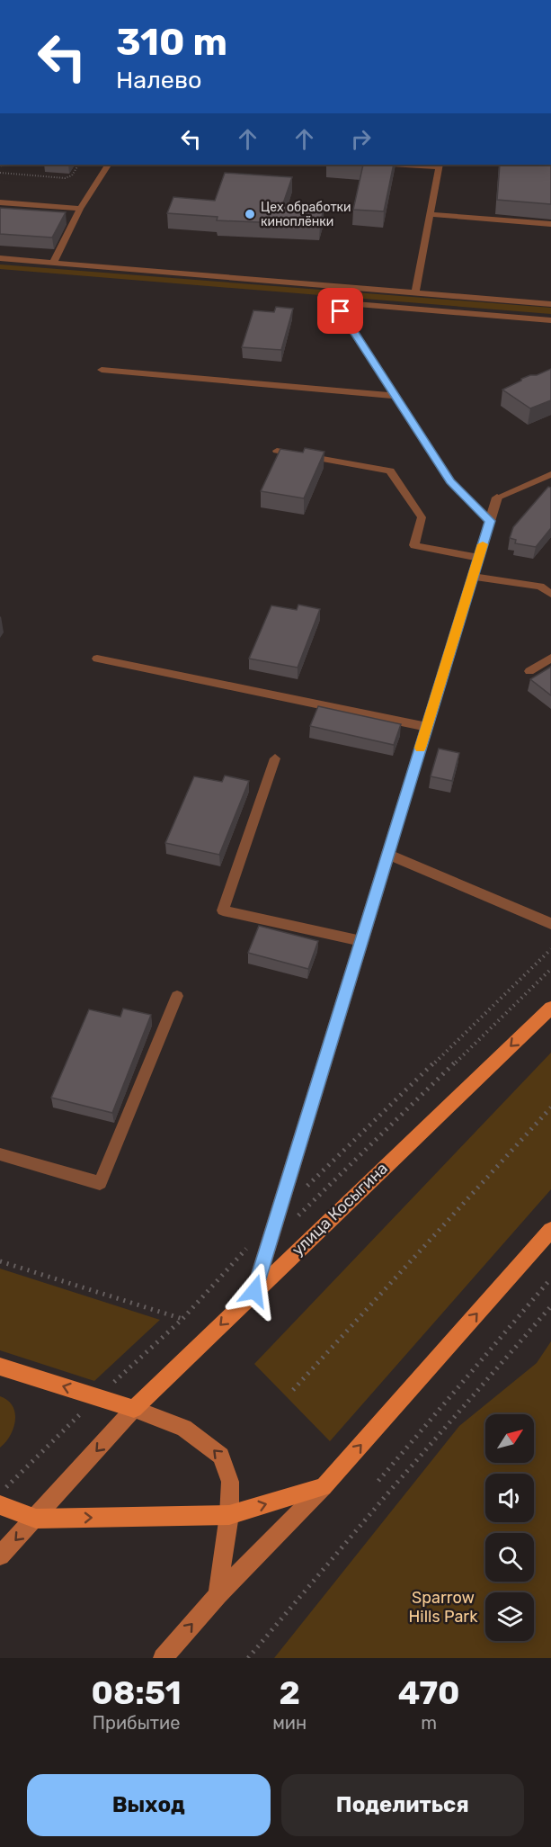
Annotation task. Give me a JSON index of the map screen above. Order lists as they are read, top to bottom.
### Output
{
  "streets": {
    "main road": ["улица Косыгина"]
  },
  "one_way": ["улица Косыгина"],
  "parks": ["Sparrow Hills Park"],
  "places": ["Цех обработки киноплёнки"],
  "north": "top right",
  "page": {
    "turn": ["310 m", "Налево"],
    "eta": [
      "08:51",
      "Прибытие",
      "2",
      "мин",
      "470",
      "m"
    ],
    "buttons": ["Выход", "Поделиться"]
  }
}
